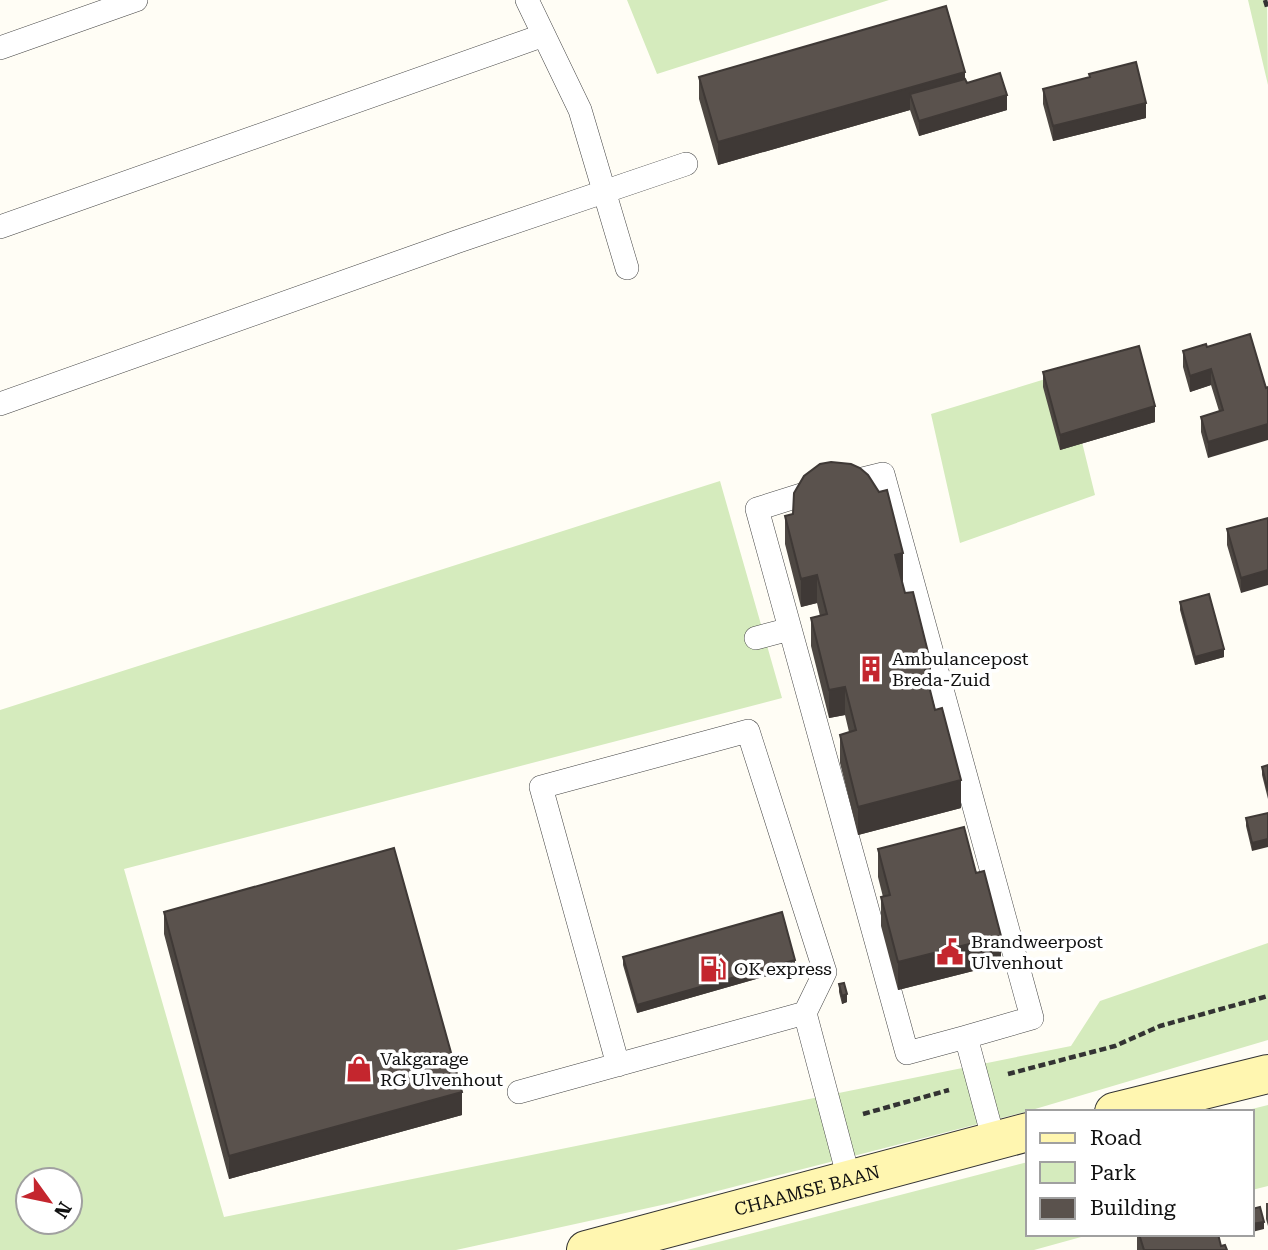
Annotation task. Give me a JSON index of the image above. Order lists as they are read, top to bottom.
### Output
{
  "streets": {
    "main road": ["CHAAMSE BAAN"]
  },
  "places": {
    "building": ["Ambulancepost Breda-Zuid"],
    "public building": ["Brandweerpost Ulvenhout"],
    "fuel station": ["OK express"],
    "shop": ["Vakgarage RG Ulvenhout"]
  },
  "legend": ["Road", "Park", "Building"],
  "north": "bottom right"
}
